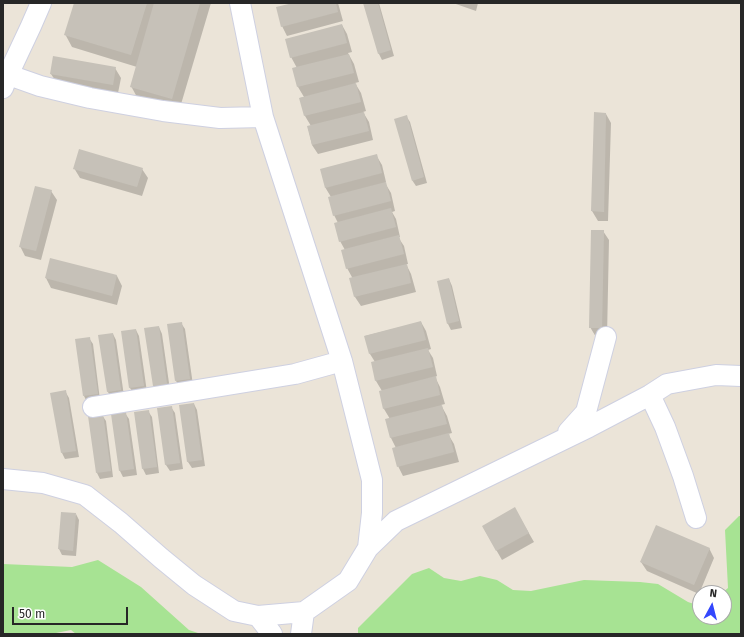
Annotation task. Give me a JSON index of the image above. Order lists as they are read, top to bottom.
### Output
{
  "scale_bar": "50 m",
  "north": "top"
}
